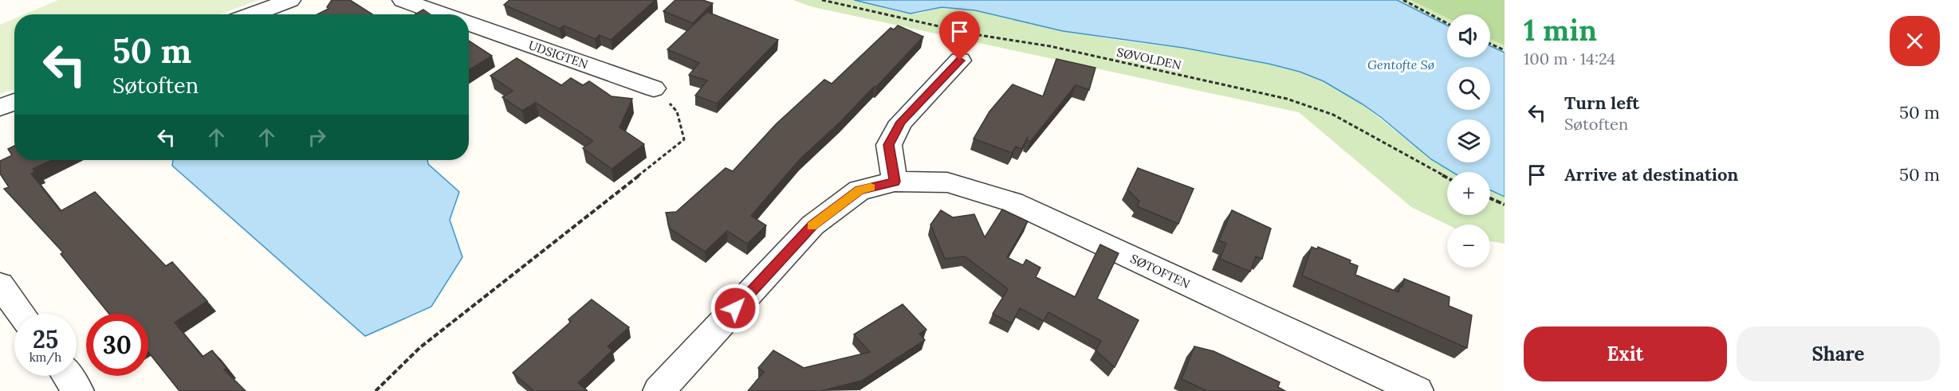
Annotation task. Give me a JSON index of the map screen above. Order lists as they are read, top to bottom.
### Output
{
  "streets": {
    "street": ["UDSIGTEN", "SØTOFTEN"],
    "path": ["SØVOLDEN"]
  },
  "water": ["Gentofte Sø"],
  "page": {
    "heading": ["1 min", "100 m · 14:24"],
    "map_buttons": ["+", "−"],
    "turn": ["50 m", "Søtoften"],
    "list": [
      {
        "name": "Turn left",
        "note": "Søtoften",
        "value": "50 m"
      },
      {
        "name": "Arrive at destination",
        "value": "50 m"
      }
    ],
    "speed": "25 km/h",
    "limit": "30",
    "buttons": ["Exit", "Share"]
  }
}
